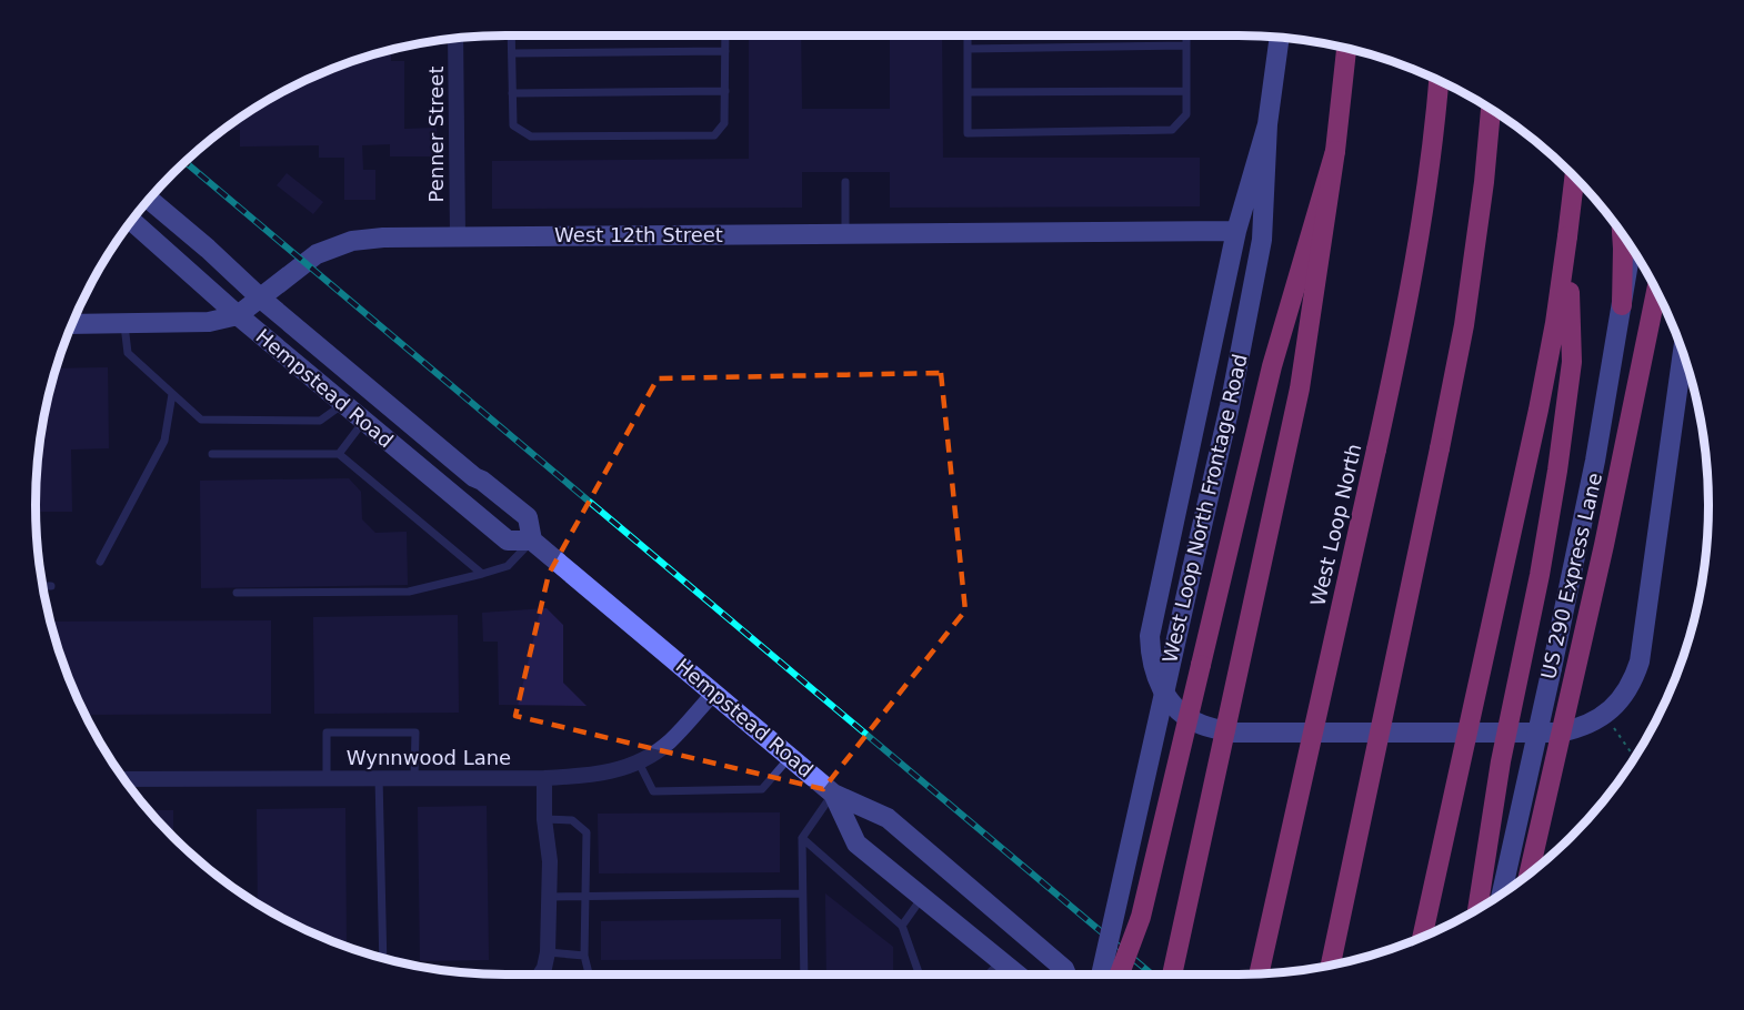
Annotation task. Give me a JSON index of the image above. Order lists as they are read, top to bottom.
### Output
{
  "streets": {
    "highway": ["West Loop North", "US 290 Express Lane"],
    "main road": ["West 12th Street", "Hempstead Road", "West Loop North Frontage Road"],
    "street": ["Penner Street", "Wynnwood Lane"]
  },
  "crossings": [
    ["Penner Street", "West 12th Street"],
    ["West 12th Street", "Hempstead Road"],
    ["Hempstead Road", "Wynnwood Lane"]
  ]
}
